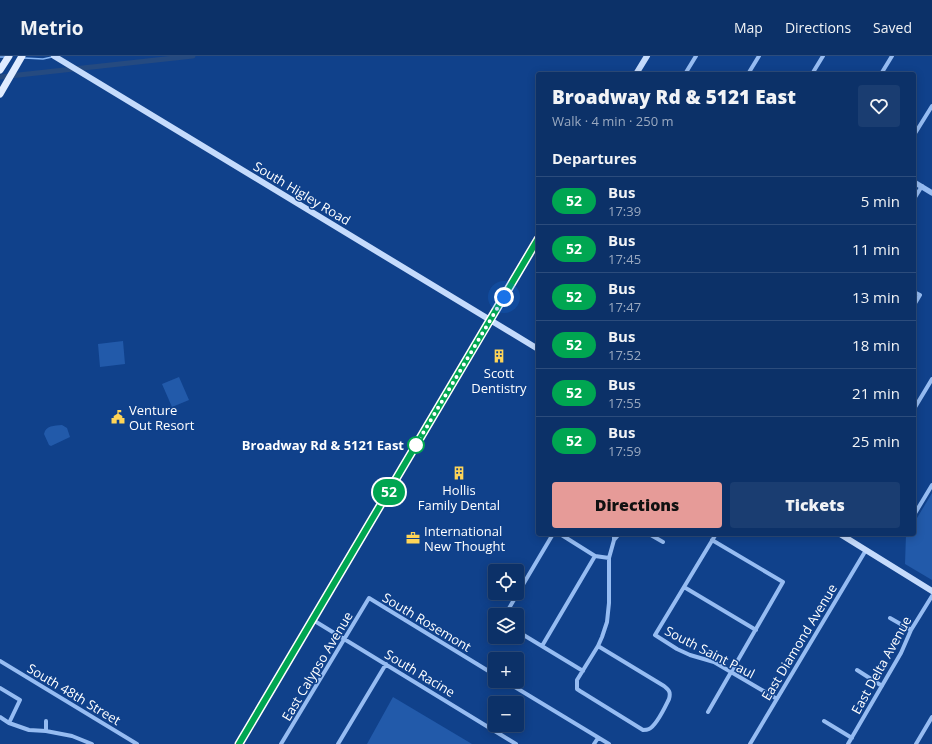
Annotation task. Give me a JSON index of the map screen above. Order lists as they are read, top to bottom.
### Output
{
  "streets": {
    "main road": ["South Higley Road"],
    "street": [
      "South Rosemont",
      "East Diamond Avenue",
      "South Saint Paul",
      "East Delta Avenue",
      "East Calypso Avenue",
      "South Racine",
      "South 48th Street"
    ]
  },
  "crossings": [
    ["South Rosemont", "East Calypso Avenue"],
    ["East Diamond Avenue", "South Saint Paul"],
    ["East Calypso Avenue", "South Racine"]
  ],
  "places": {
    "building": ["Scott Dentistry", "Hollis Family Dental"],
    "public building": ["Venture Out Resort"],
    "other": ["Broadway Rd & 5121 East"],
    "office": ["International New Thought"]
  },
  "lines": ["bus line 52"],
  "page": {
    "header": "Metrio",
    "nav": ["Map", "Directions", "Saved"],
    "on_map": "52",
    "heading": [
      ["Broadway Rd & 5121 East", "Walk · 4 min · 250 m"],
      "Departures"
    ],
    "list": [
      {
        "mark": "52",
        "name": "Bus",
        "note": "17:39",
        "value": "5 min"
      },
      {
        "mark": "52",
        "name": "Bus",
        "note": "17:45",
        "value": "11 min"
      },
      {
        "mark": "52",
        "name": "Bus",
        "note": "17:47",
        "value": "13 min"
      },
      {
        "mark": "52",
        "name": "Bus",
        "note": "17:52",
        "value": "18 min"
      },
      {
        "mark": "52",
        "name": "Bus",
        "note": "17:55",
        "value": "21 min"
      },
      {
        "mark": "52",
        "name": "Bus",
        "note": "17:59",
        "value": "25 min"
      }
    ],
    "buttons": ["Directions", "Tickets"],
    "map_buttons": ["+", "−"]
  }
}
